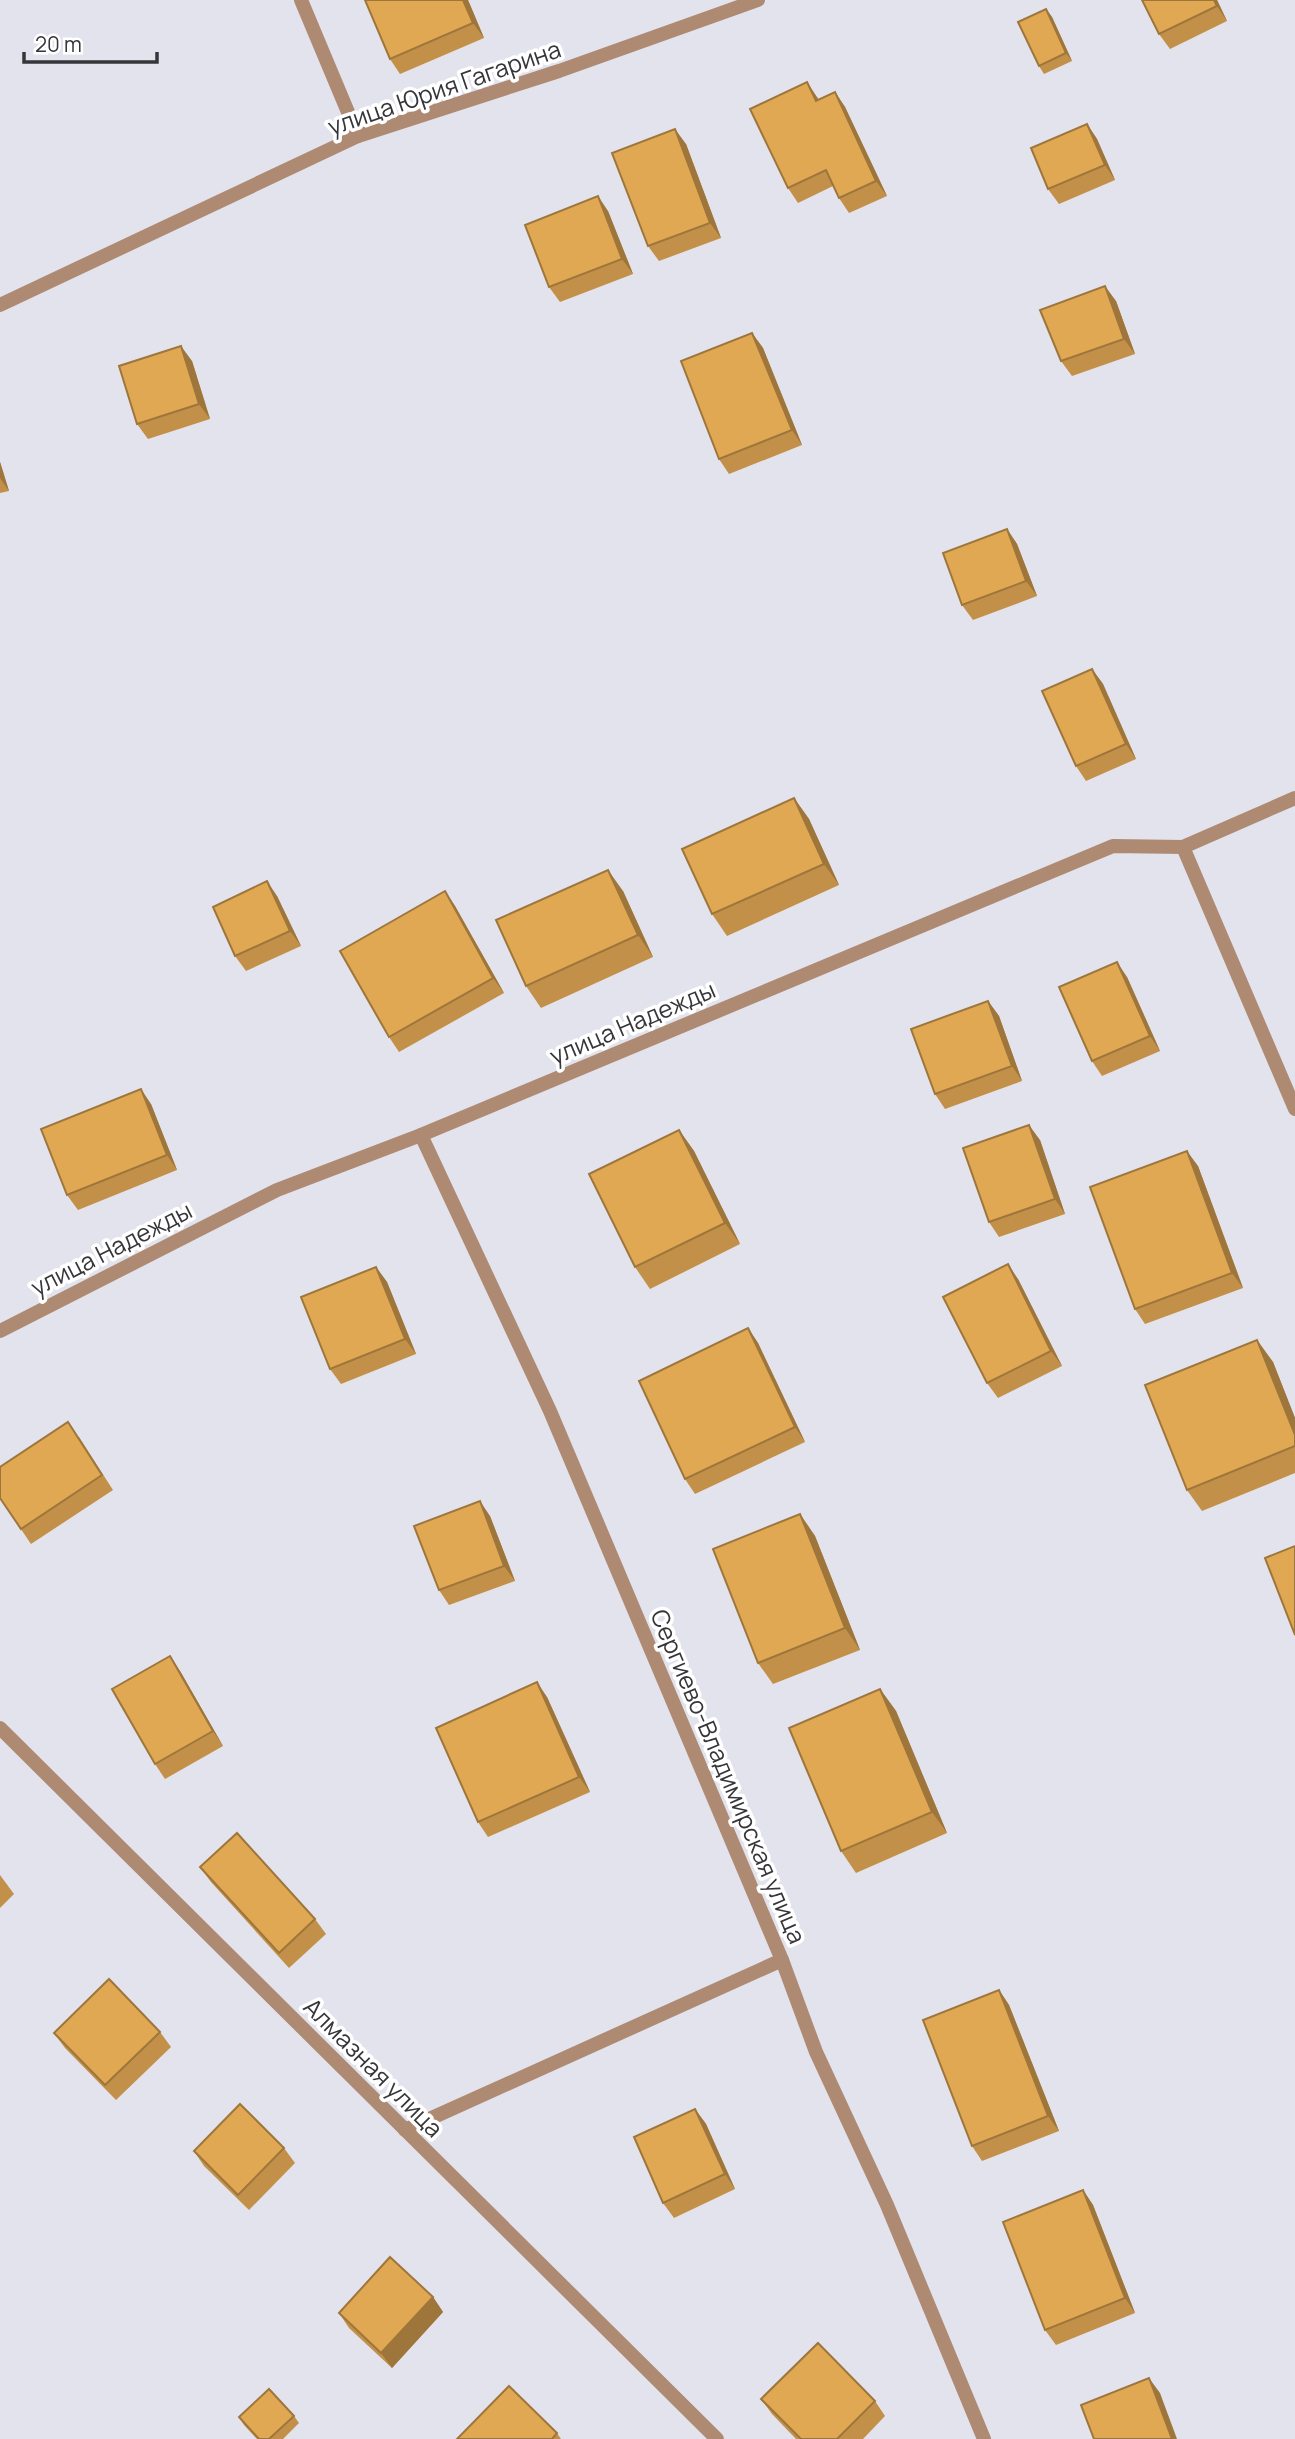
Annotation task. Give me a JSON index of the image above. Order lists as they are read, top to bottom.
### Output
{
  "streets": {
    "street": [
      "улица Юрия Гагарина",
      "улица Надежды",
      "Сергиево-Владимирская улица",
      "Алмазная улица"
    ]
  },
  "crossings": [
    ["улица Надежды", "Сергиево-Владимирская улица"]
  ],
  "scale_bar": "20 m"
}
